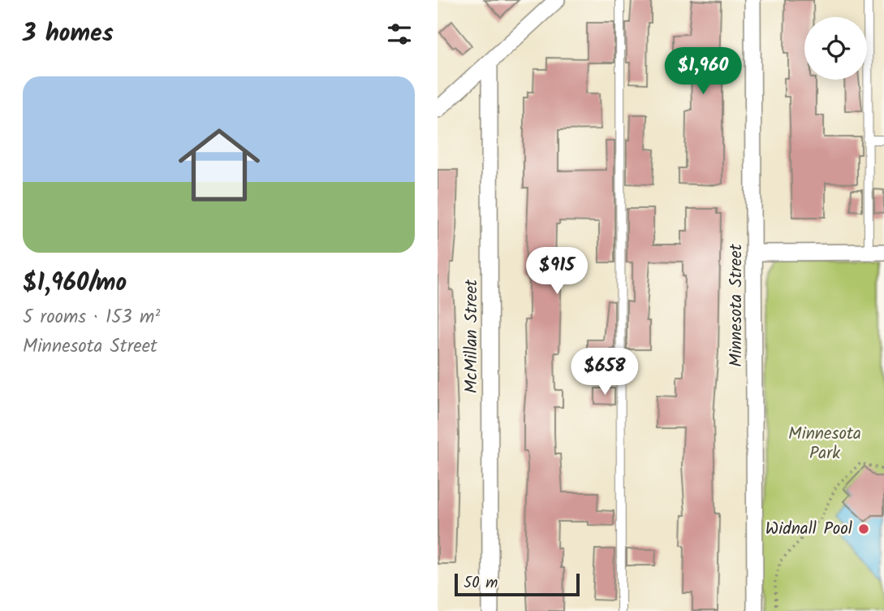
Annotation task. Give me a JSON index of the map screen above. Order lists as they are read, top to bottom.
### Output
{
  "streets": {
    "street": ["Minnesota Street", "McMillan Street"]
  },
  "parks": ["Minnesota Park"],
  "places": ["Widnall Pool"],
  "scale_bar": "50 m",
  "page": {
    "heading": "3 homes",
    "price": ["$1,960", "$915", "$658"],
    "list": [
      {
        "name": "$1,960/mo",
        "note": "5 rooms · 153 m² · Minnesota Street"
      }
    ],
    "scale": "50 m"
  }
}
